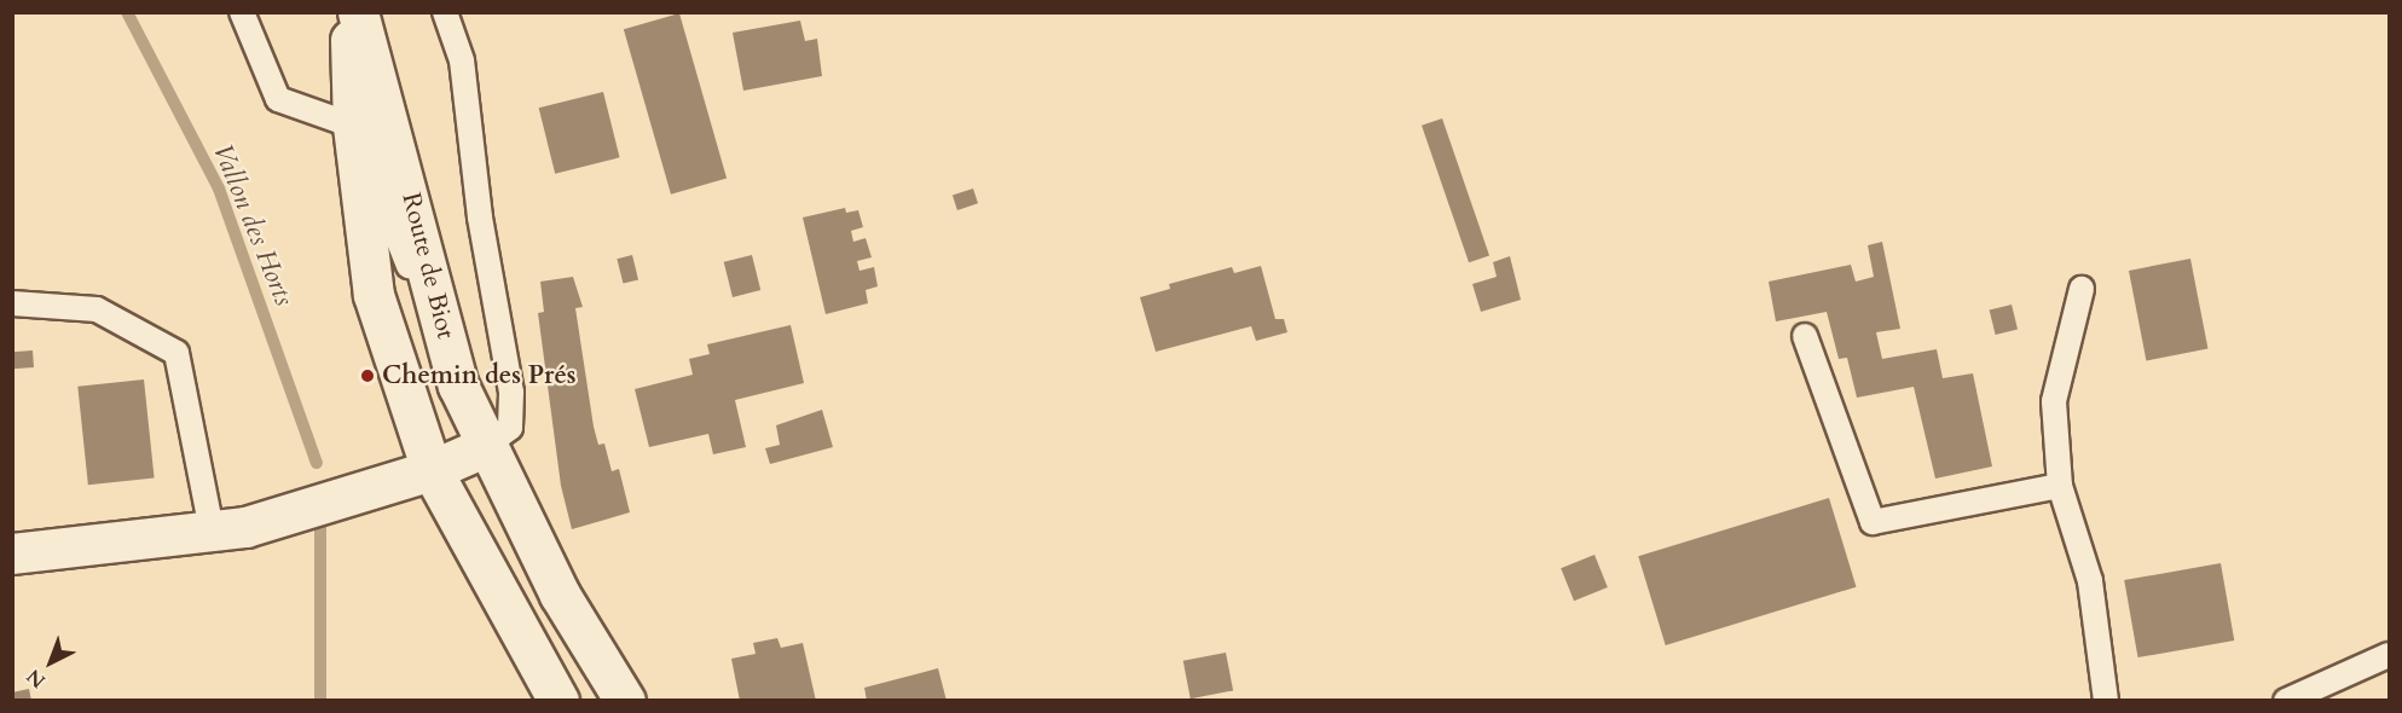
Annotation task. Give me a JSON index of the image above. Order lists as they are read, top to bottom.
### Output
{
  "streets": {
    "main road": ["Route de Biot"]
  },
  "water": ["Vallon des Horts"],
  "places": ["Chemin des Prés"],
  "north": "bottom left"
}
